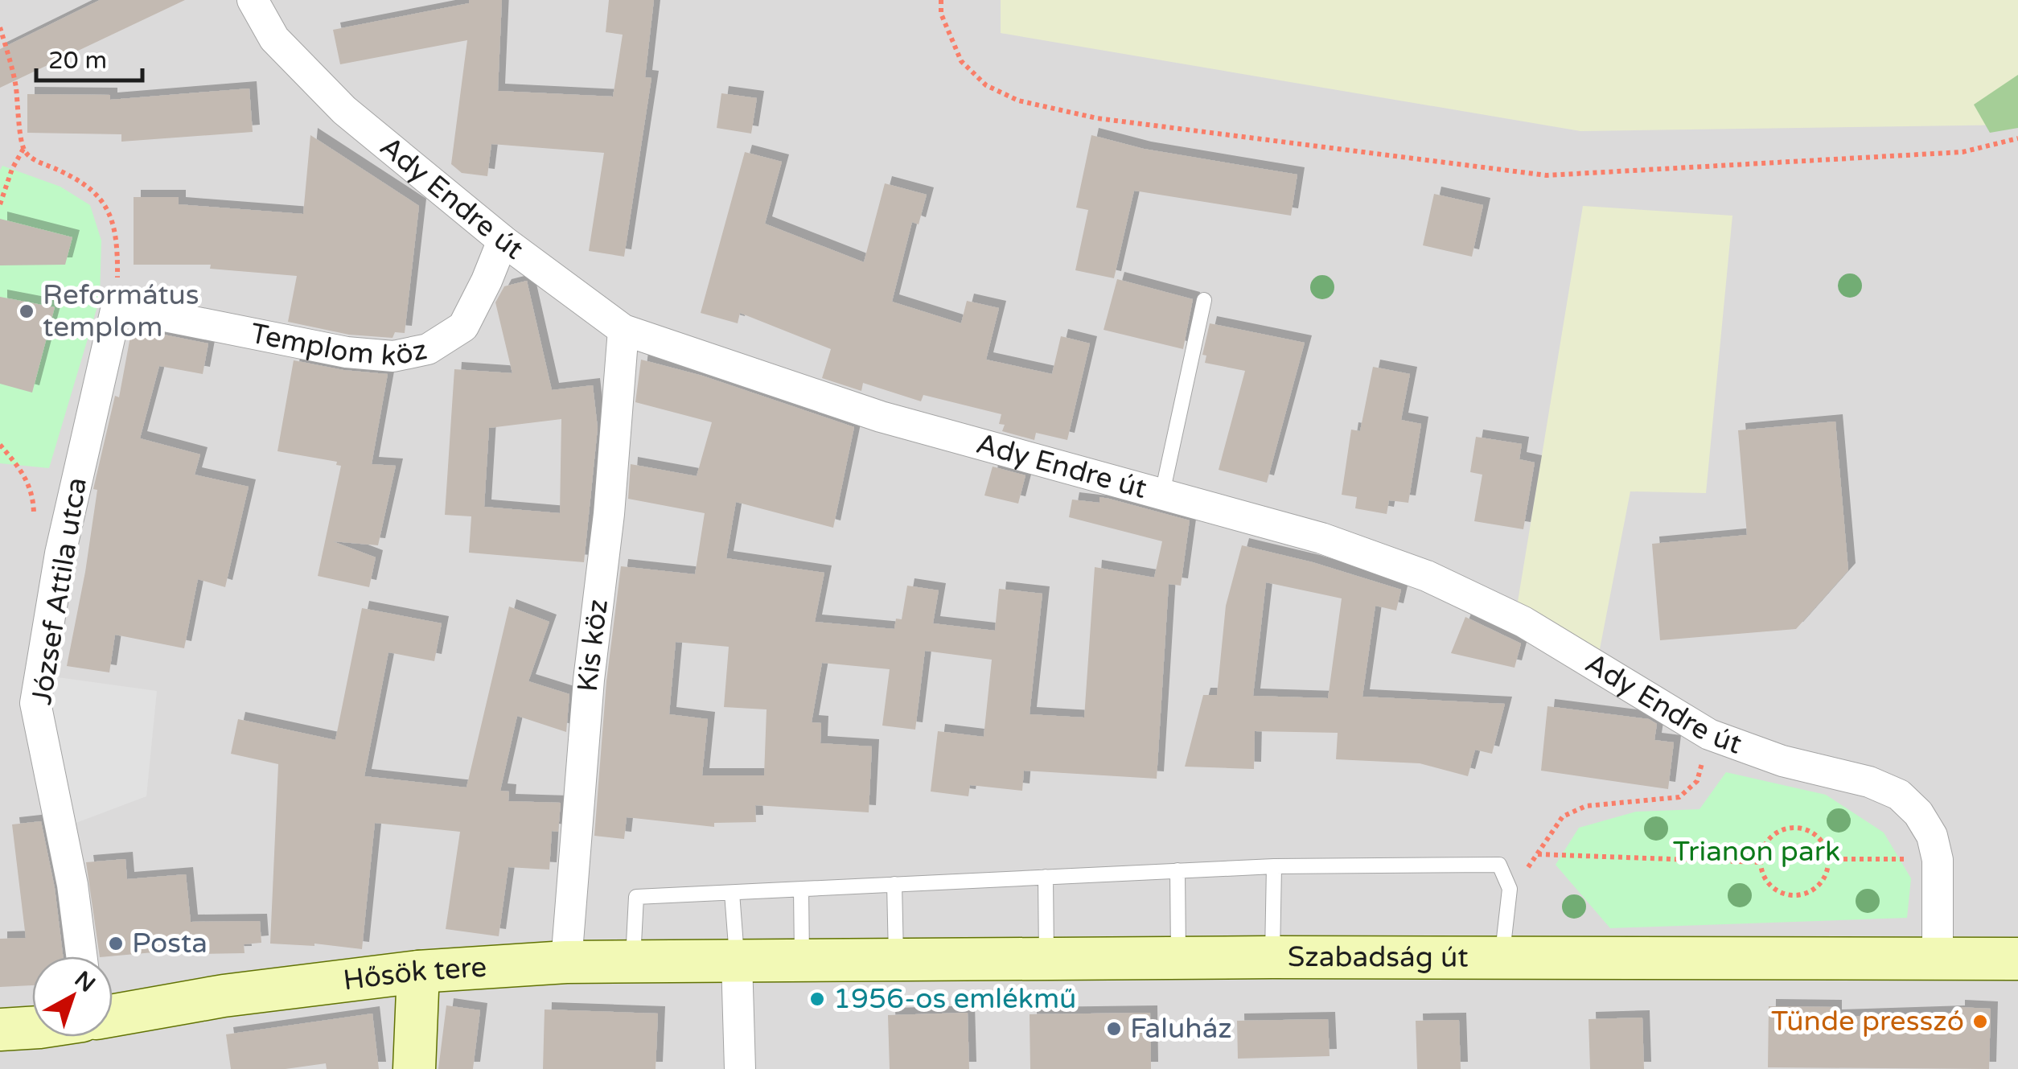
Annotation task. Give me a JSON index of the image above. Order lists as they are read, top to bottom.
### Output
{
  "streets": {
    "main road": ["Szabadság út", "Hősök tere"],
    "street": [
      "Ady Endre út",
      "Templom köz",
      "József Attila utca",
      "Kis köz"
    ]
  },
  "crossings": [
    ["Ady Endre út", "Templom köz"],
    ["Ady Endre út", "Kis köz"],
    ["Ady Endre út", "Szabadság út"],
    ["Templom köz", "József Attila utca"],
    ["Kis köz", "Hősök tere"],
    ["Szabadság út", "Hősök tere"]
  ],
  "parks": ["Trianon park"],
  "places": [
    "Református templom",
    "Posta",
    "1956-os emlékmű",
    "Tünde presszó",
    "Faluház"
  ],
  "scale_bar": "20 m",
  "north": "top right"
}
